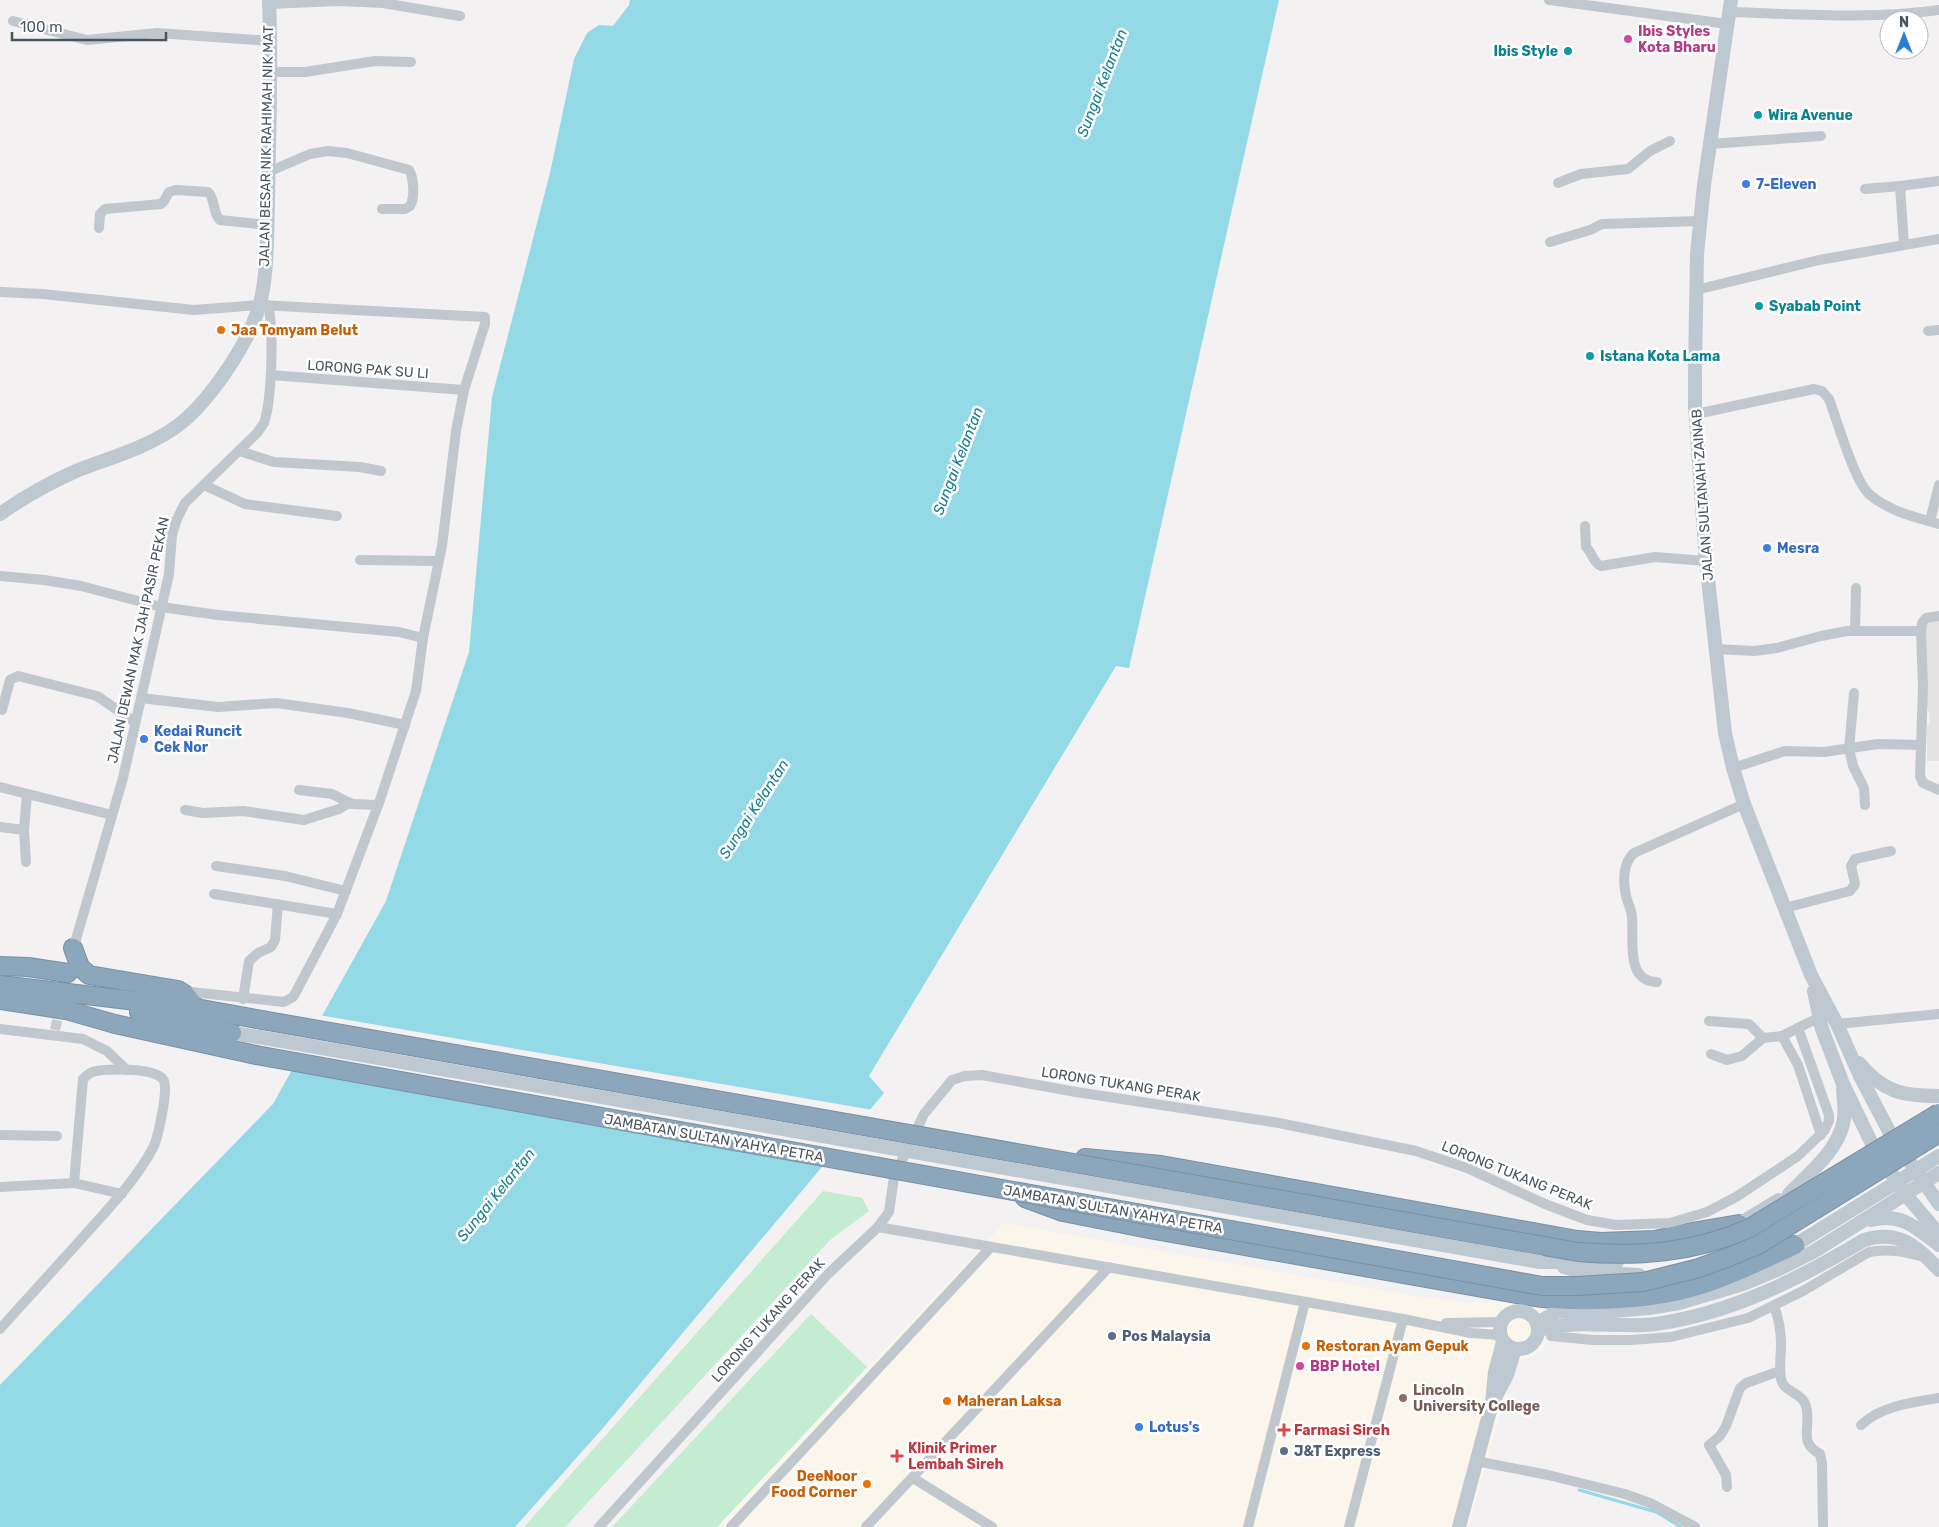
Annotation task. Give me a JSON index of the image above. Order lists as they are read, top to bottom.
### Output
{
  "streets": {
    "highway": ["JAMBATAN SULTAN YAHYA PETRA"],
    "main road": ["JALAN BESAR NIK RAHIMAH NIK MAT", "JALAN SULTANAH ZAINAB"],
    "street": ["LORONG PAK SU LI", "JALAN DEWAN MAK JAH PASIR PEKAN", "LORONG TUKANG PERAK"]
  },
  "crossings": [
    ["JALAN BESAR NIK RAHIMAH NIK MAT", "JALAN DEWAN MAK JAH PASIR PEKAN"],
    ["LORONG PAK SU LI", "JALAN DEWAN MAK JAH PASIR PEKAN"],
    ["JALAN DEWAN MAK JAH PASIR PEKAN", "JAMBATAN SULTAN YAHYA PETRA"]
  ],
  "water": ["Sungai Kelantan"],
  "places": {
    "other": [
      "Ibis Styles Kota Bharu",
      "Ibis Style",
      "Wira Avenue",
      "7-Eleven",
      "Syabab Point",
      "Jaa Tomyam Belut",
      "Istana Kota Lama",
      "Mesra",
      "Kedai Runcit Cek Nor",
      "Pos Malaysia",
      "Restoran Ayam Gepuk",
      "BBP Hotel",
      "Lincoln University College",
      "Maheran Laksa",
      "Lotus's",
      "J&T Express",
      "DeeNoor Food Corner"
    ],
    "health": ["Farmasi Sireh", "Klinik Primer Lembah Sireh"]
  },
  "scale_bar": "100 m",
  "north": "top"
}
